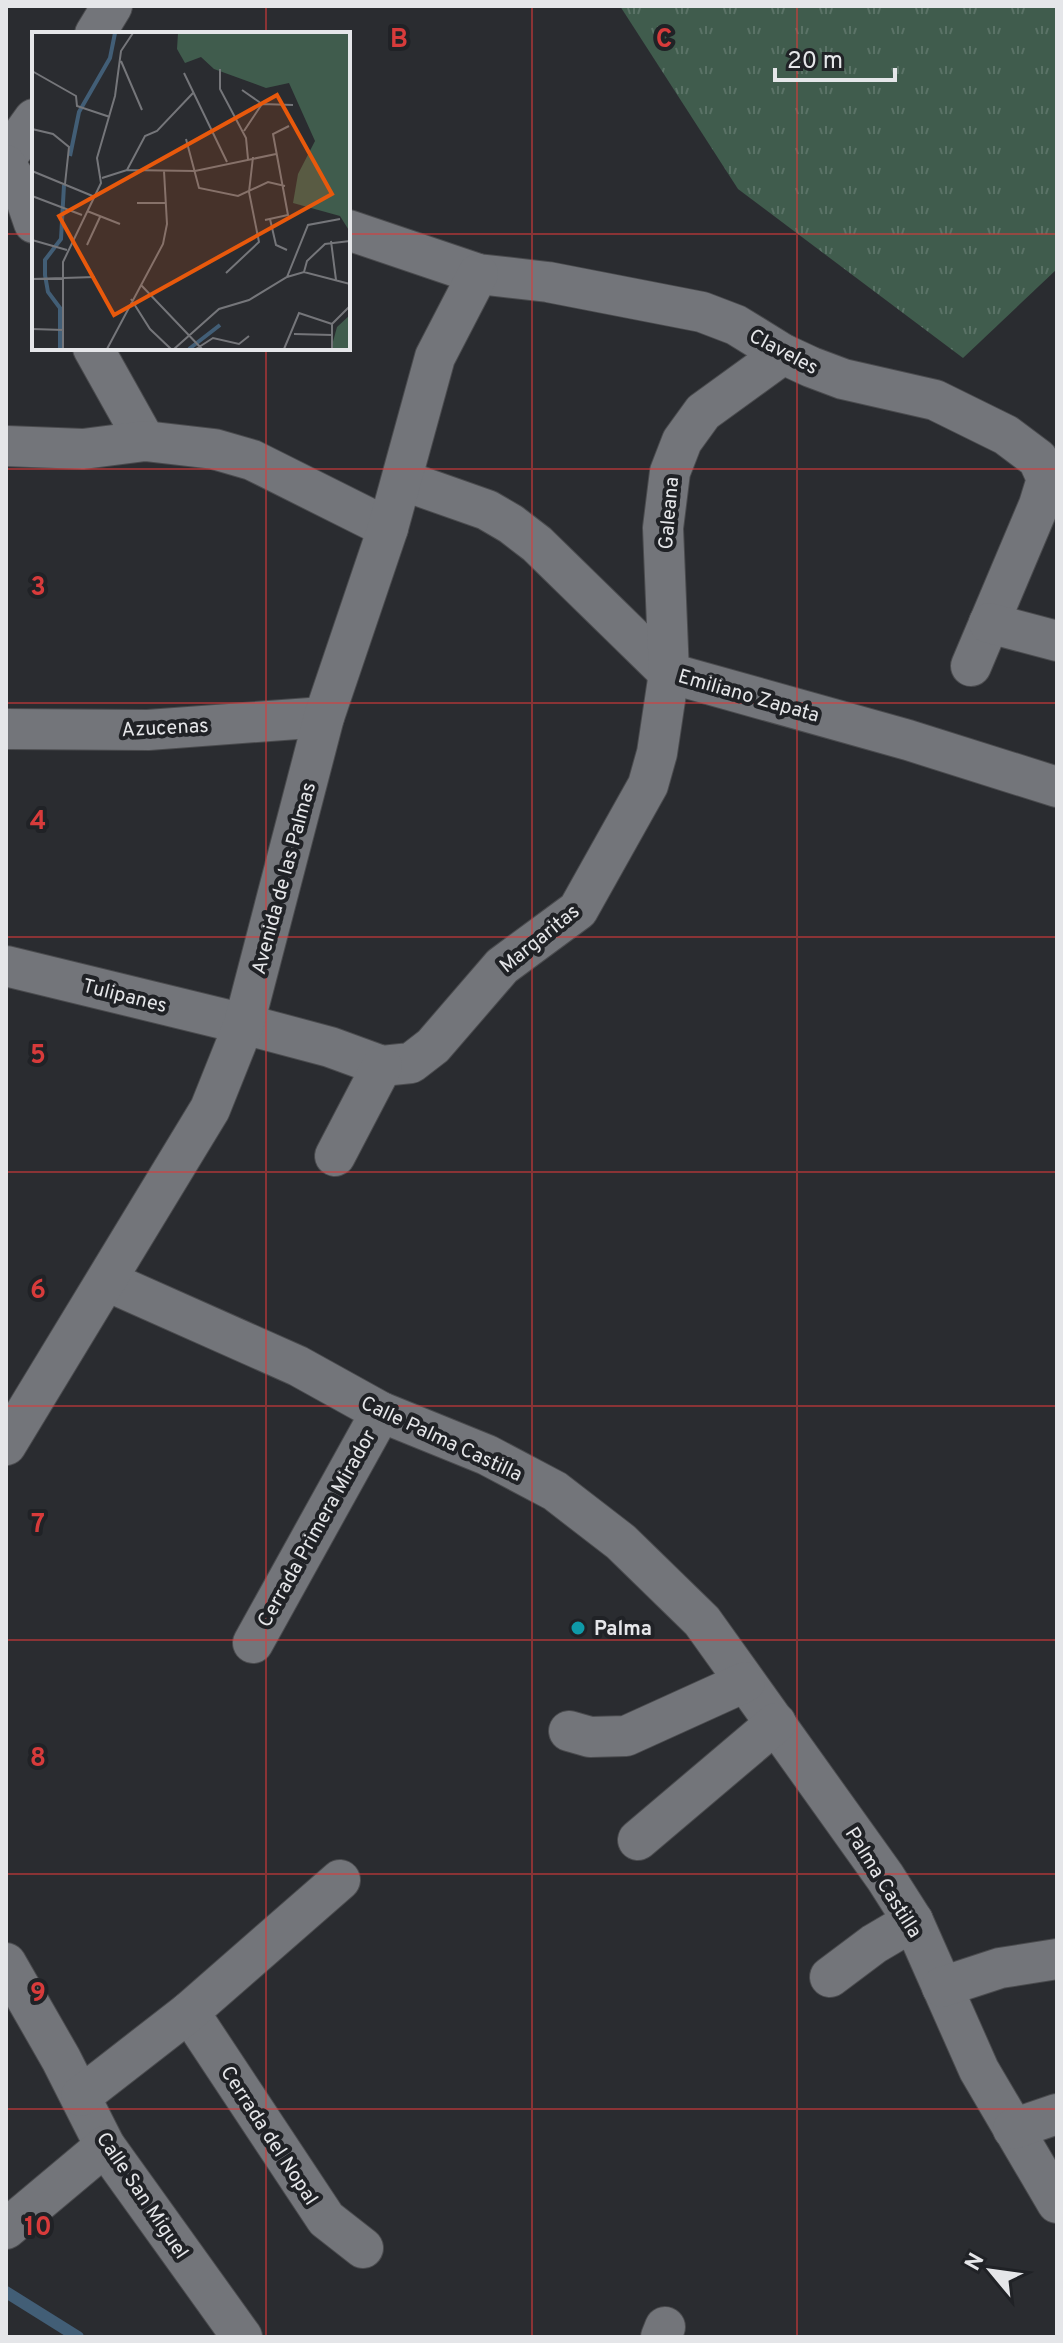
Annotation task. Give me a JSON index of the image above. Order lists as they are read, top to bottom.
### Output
{
  "streets": {
    "street": [
      "Claveles",
      "Galeana",
      "Emiliano Zapata",
      "Azucenas",
      "Avenida de las Palmas",
      "Margaritas",
      "Tulipanes",
      "Calle Palma Castilla",
      "Cerrada Primera Mirador",
      "Palma Castilla",
      "Cerrada del Nopal",
      "Calle San Miguel"
    ]
  },
  "crossings": [
    ["Claveles", "Galeana"],
    ["Claveles", "Avenida de las Palmas"],
    ["Galeana", "Emiliano Zapata"],
    ["Galeana", "Margaritas"],
    ["Emiliano Zapata", "Avenida de las Palmas"],
    ["Emiliano Zapata", "Margaritas"],
    ["Azucenas", "Avenida de las Palmas"],
    ["Avenida de las Palmas", "Tulipanes"],
    ["Avenida de las Palmas", "Calle Palma Castilla"],
    ["Calle Palma Castilla", "Cerrada Primera Mirador"],
    ["Calle Palma Castilla", "Palma Castilla"]
  ],
  "places": ["Palma"],
  "scale_bar": "20 m",
  "north": "top left",
  "grid": {
    "columns": ["B", "C"],
    "rows": [
      "3",
      "4",
      "5",
      "6",
      "7",
      "8",
      "9",
      "10"
    ]
  }
}
